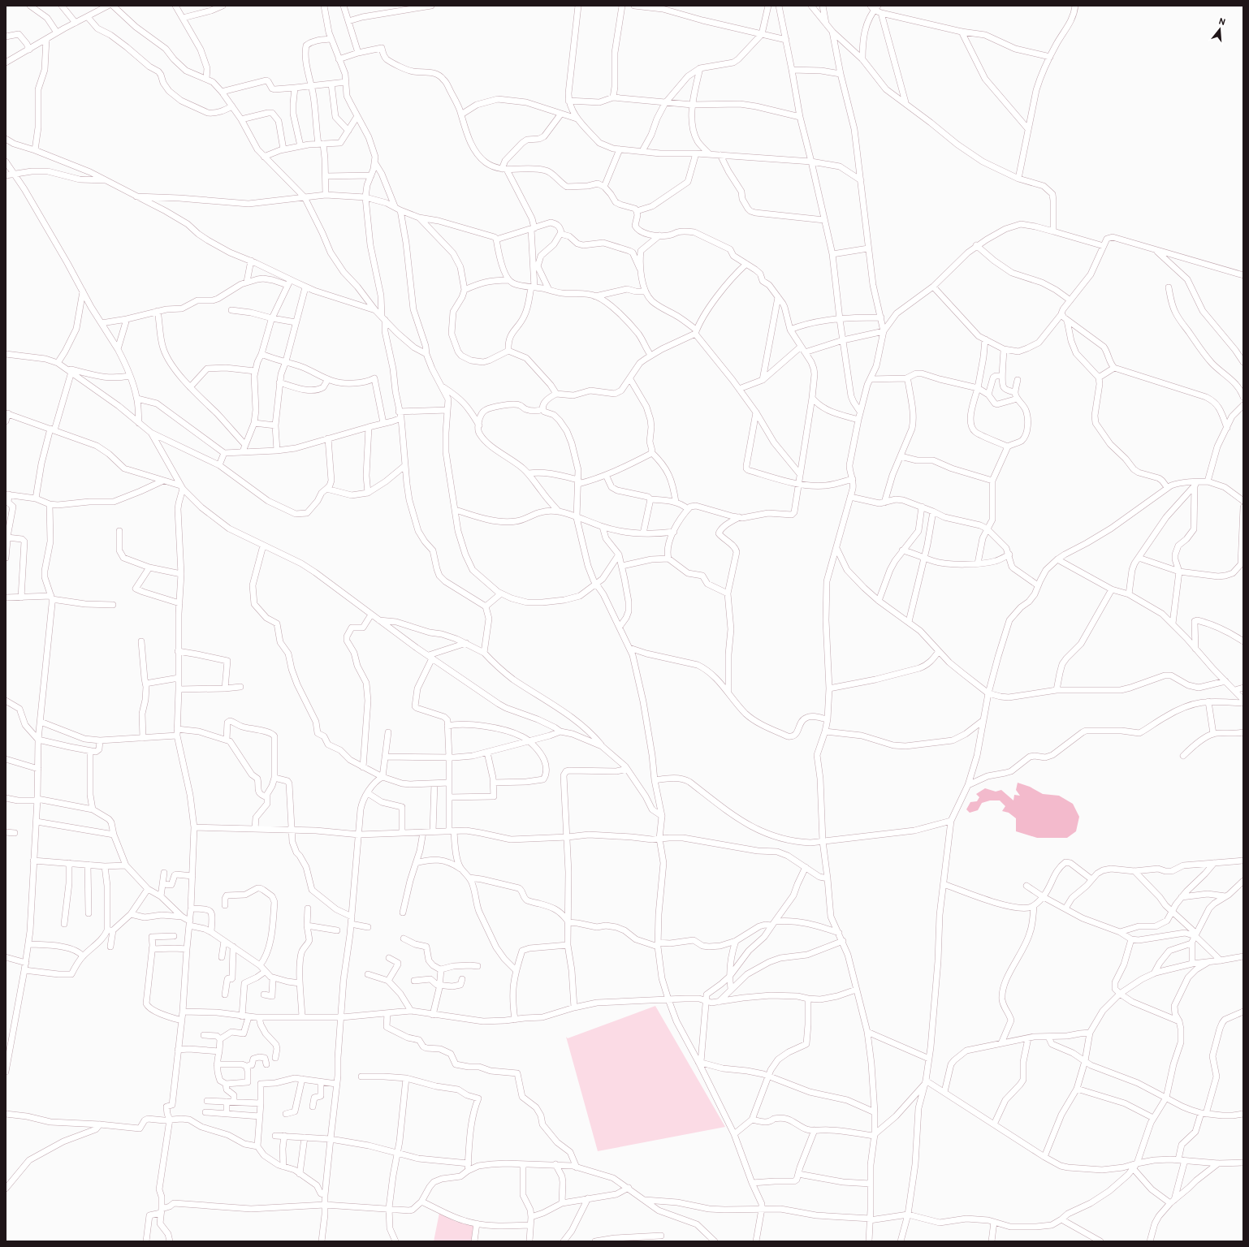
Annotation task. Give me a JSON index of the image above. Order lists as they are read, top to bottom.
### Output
{
  "north": "top"
}
